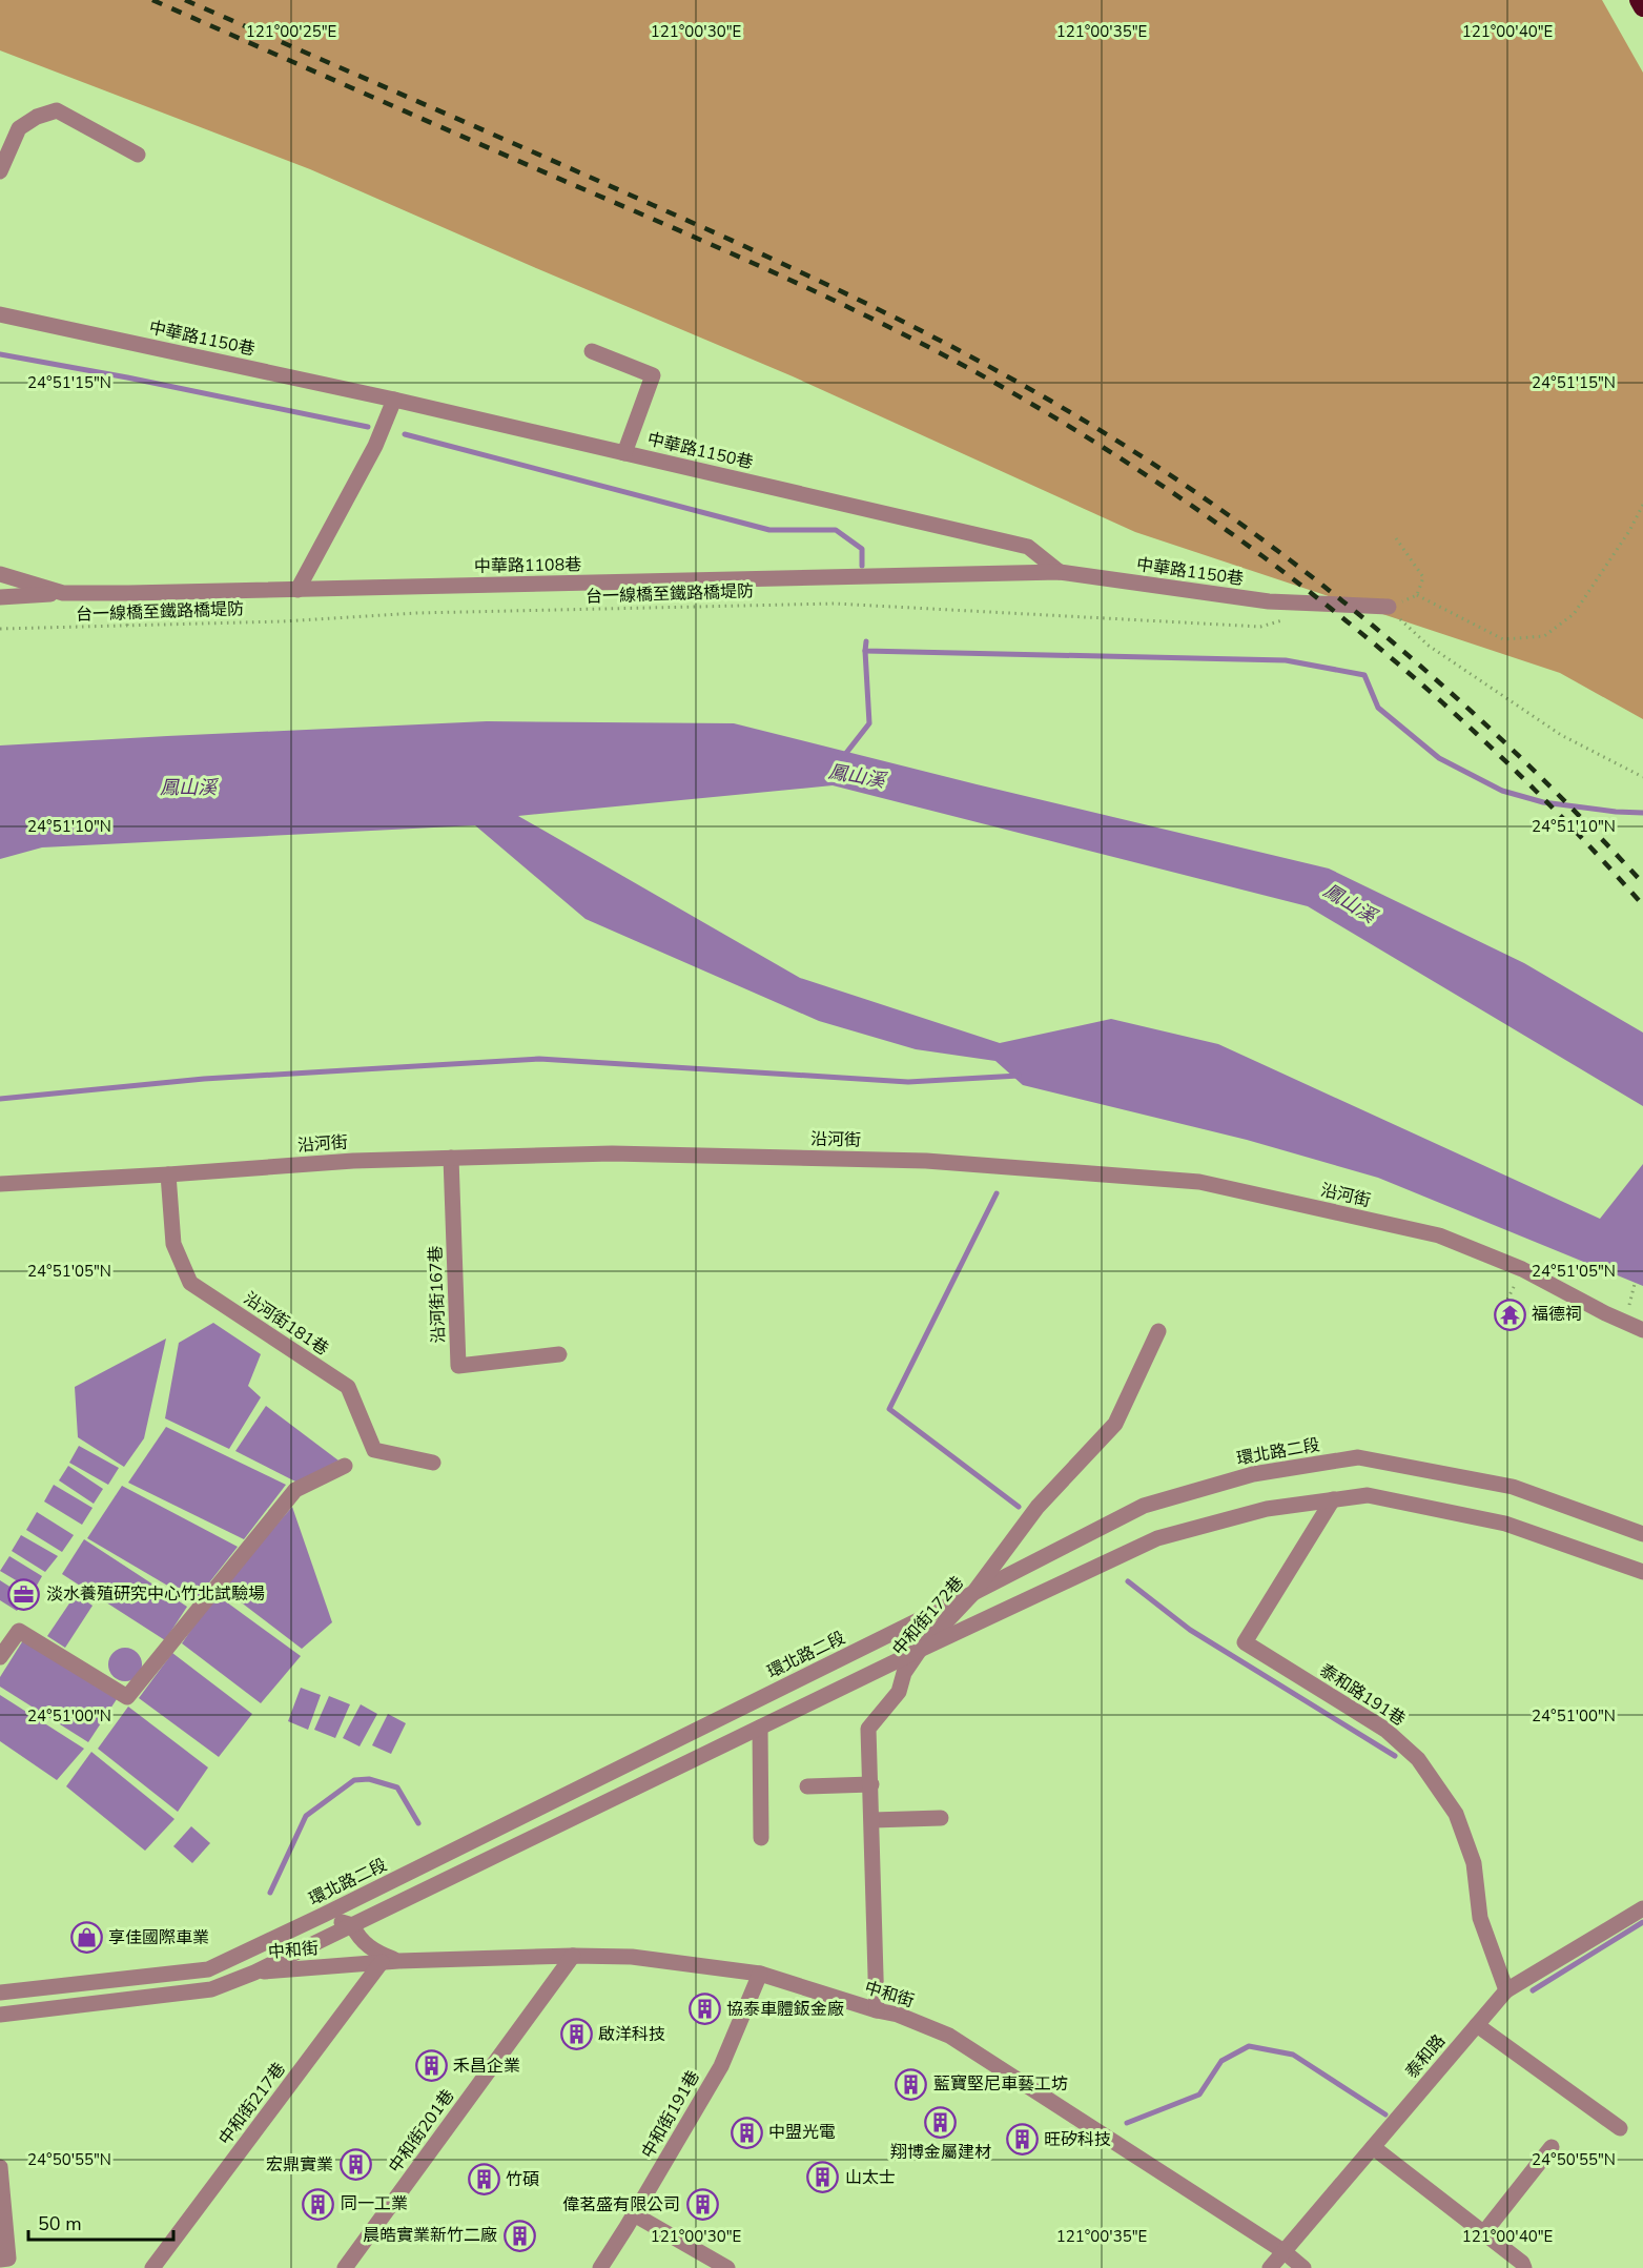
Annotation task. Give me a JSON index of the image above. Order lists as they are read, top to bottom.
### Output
{
  "streets": {
    "street": [
      "中華路1150巷",
      "中華路1108巷",
      "沿河街",
      "沿河街167巷",
      "沿河街181巷",
      "環北路二段",
      "中和街172巷",
      "泰和路191巷",
      "中和街",
      "泰和路",
      "中和街217巷",
      "中和街191巷",
      "中和街201巷"
    ],
    "path": ["台一線橋至鐵路橋堤防"]
  },
  "crossings": [
    ["中華路1150巷", "中華路1108巷"],
    ["沿河街", "沿河街167巷"],
    ["沿河街", "沿河街181巷"],
    ["環北路二段", "中和街172巷"],
    ["環北路二段", "中和街"],
    ["中和街172巷", "中和街"],
    ["泰和路191巷", "泰和路"],
    ["中和街", "泰和路"],
    ["中和街", "中和街217巷"],
    ["中和街", "中和街191巷"],
    ["中和街", "中和街201巷"]
  ],
  "water": ["鳳山溪"],
  "places": {
    "temple": ["福德祠"],
    "office": ["淡水養殖研究中心竹北試驗場"],
    "shop": ["享佳國際車業"],
    "building": [
      "協泰車體鈑金廠",
      "啟洋科技",
      "禾昌企業",
      "藍寶堅尼車藝工坊",
      "翔博金屬建材",
      "中盟光電",
      "旺矽科技",
      "宏鼎實業",
      "山太士",
      "竹碩",
      "同一工業",
      "偉茗盛有限公司",
      "晨皓實業新竹二廠"
    ]
  },
  "scale_bar": "50 m",
  "coordinates": [
    "121°00'25\"E",
    "121°00'30\"E",
    "121°00'35\"E",
    "121°00'40\"E",
    "24°51'15\"N",
    "24°51'10\"N",
    "24°51'05\"N",
    "24°51'00\"N",
    "24°50'55\"N"
  ]
}
